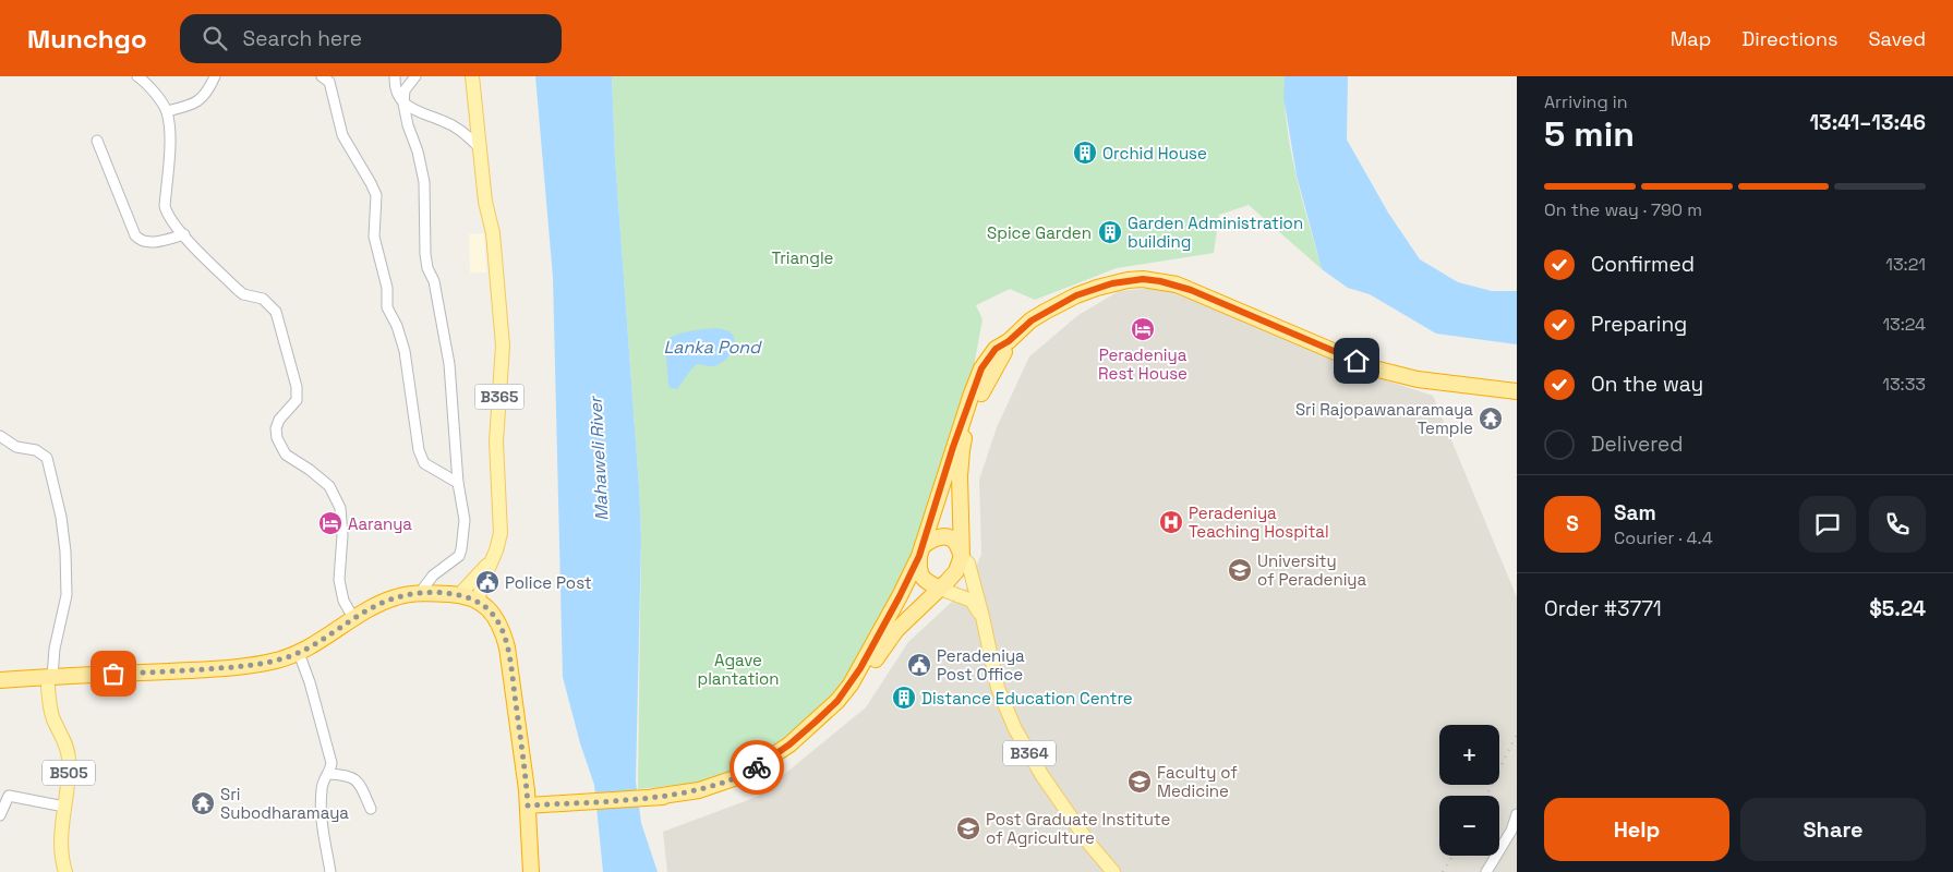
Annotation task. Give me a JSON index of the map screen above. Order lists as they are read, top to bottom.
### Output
{
  "streets": {
    "main road": ["B365", "B364", "B505"]
  },
  "water": ["Lanka Pond", "Mahaweli River"],
  "parks": ["Spice Garden", "Triangle", "Agave plantation"],
  "places": {
    "building": ["Orchid House", "Garden Administration building", "Distance Education Centre"],
    "hotel": ["Peradeniya Rest House", "Aaranya"],
    "temple": ["Sri Rajopawanaramaya Temple", "Sri Subodharamaya"],
    "hospital": ["Peradeniya Teaching Hospital"],
    "school or university": ["University of Peradeniya", "Faculty of Medicine", "Post Graduate Institute of Agriculture"],
    "public building": ["Police Post", "Peradeniya Post Office"]
  },
  "page": {
    "header": "Munchgo",
    "search": "Search here",
    "nav": ["Map", "Directions", "Saved"],
    "heading": ["5 min", "Arriving in", "13:41–13:46"],
    "panel": [
      "Sam",
      "Courier · 4.4",
      "Order #3771",
      "$5.24"
    ],
    "bar": "On the way · 790 m",
    "list": [
      ["Confirmed", "13:21"],
      ["Preparing", "13:24"],
      ["On the way", "13:33"],
      "Delivered"
    ],
    "round": "S",
    "map_buttons": ["+", "−"],
    "buttons": ["Help", "Share"]
  }
}
